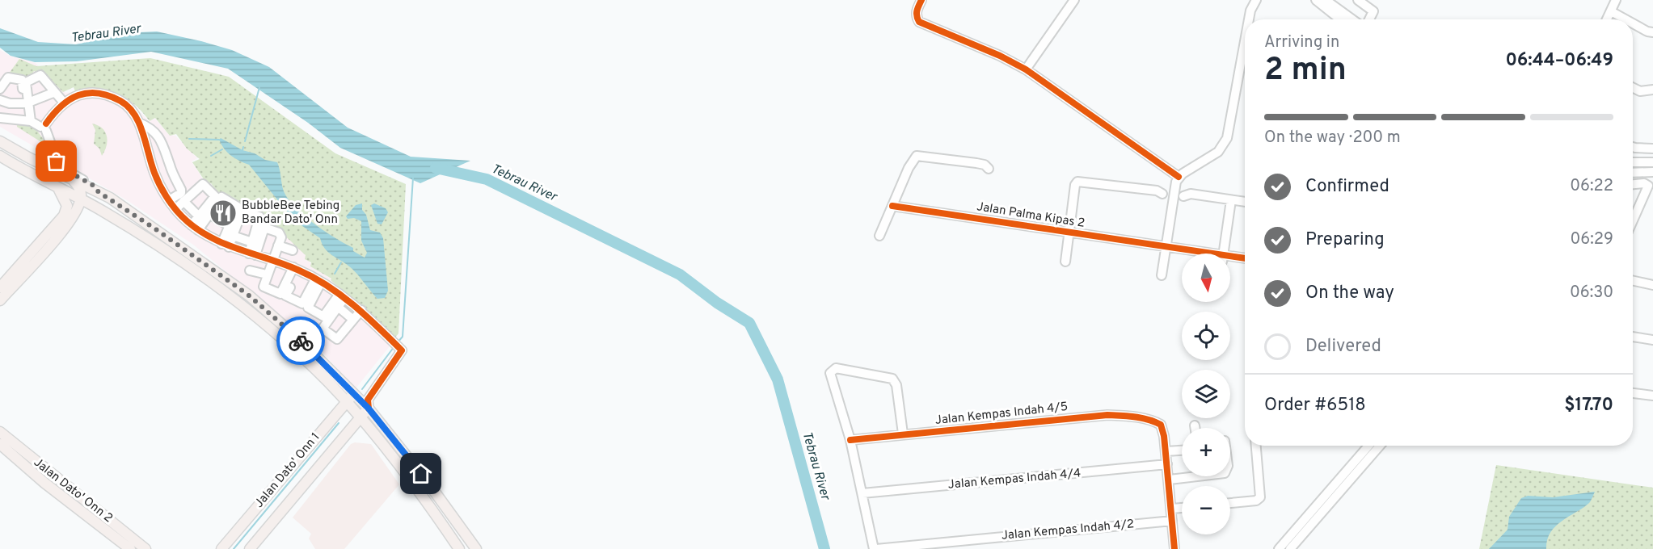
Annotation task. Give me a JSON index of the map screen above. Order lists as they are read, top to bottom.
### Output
{
  "streets": {
    "main road": ["Jalan Dato' Onn 1", "Jalan Dato' Onn 2"],
    "street": [
      "Jalan Palma Kipas 2",
      "Jalan Kempas Indah 4/5",
      "Jalan Kempas Indah 4/4",
      "Jalan Kempas Indah 4/2"
    ]
  },
  "water": ["Tebrau River"],
  "places": {
    "restaurant": ["BubbleBee Tebing Bandar Dato' Onn"]
  },
  "north": "bottom",
  "page": {
    "heading": ["2 min", "Arriving in", "06:44–06:49"],
    "panel": ["Order #6518", "$17.70"],
    "bar": "On the way · 200 m",
    "list": [
      ["Confirmed", "06:22"],
      ["Preparing", "06:29"],
      ["On the way", "06:30"],
      "Delivered"
    ],
    "map_buttons": ["+", "−"]
  }
}
